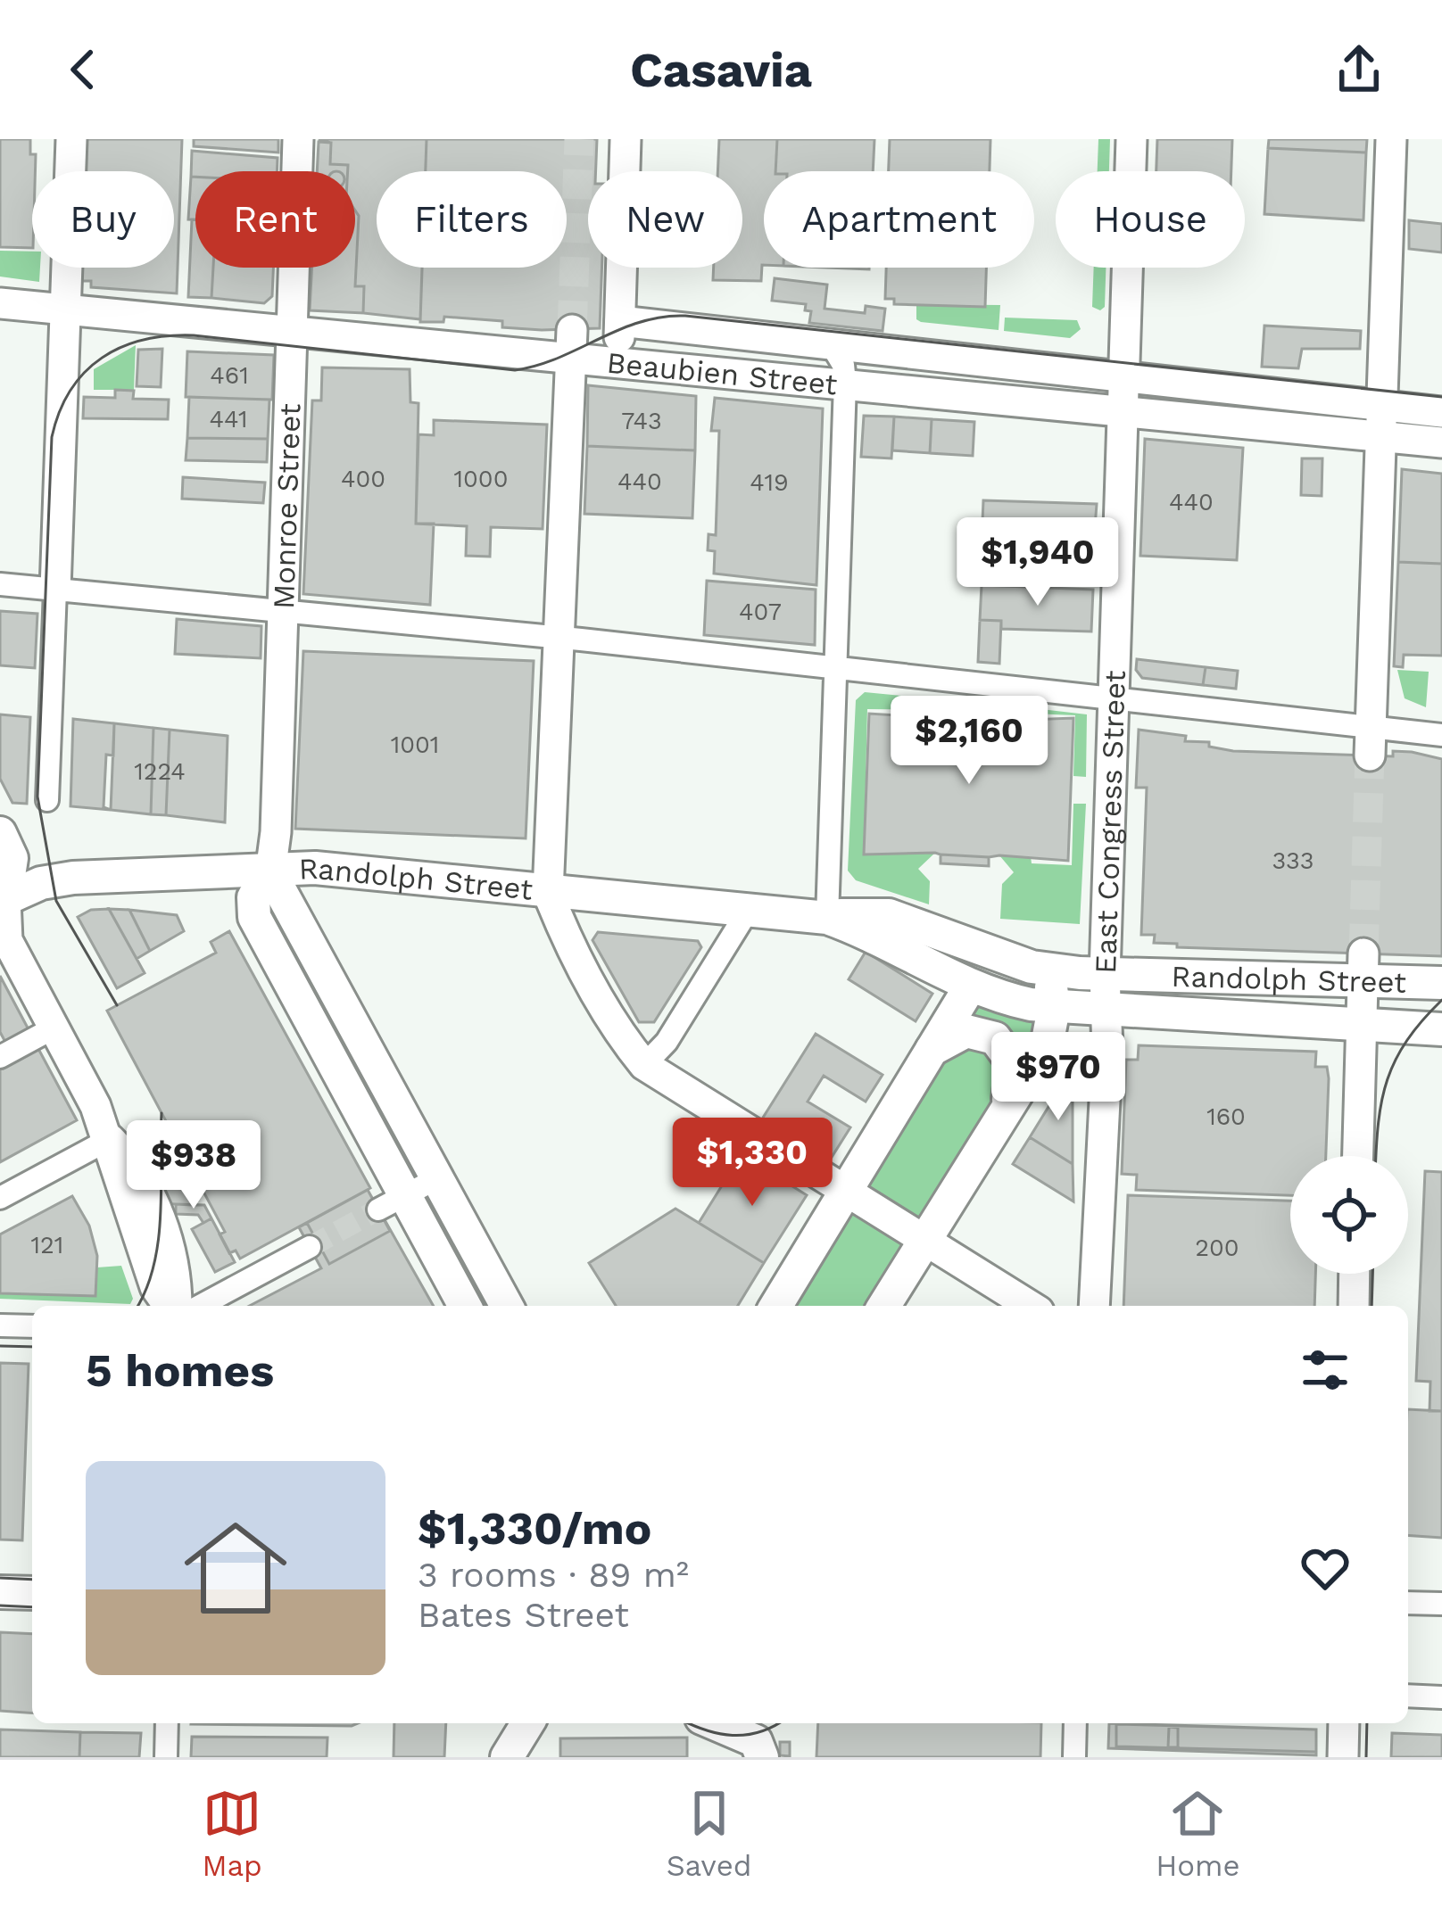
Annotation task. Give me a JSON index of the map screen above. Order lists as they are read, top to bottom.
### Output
{
  "streets": {
    "main road": ["Monroe Street", "Randolph Street"],
    "street": ["Beaubien Street", "East Congress Street"]
  },
  "crossings": [
    ["Beaubien Street", "Monroe Street"],
    ["Beaubien Street", "East Congress Street"],
    ["Monroe Street", "Randolph Street"],
    ["East Congress Street", "Randolph Street"]
  ],
  "house_numbers": [
    "461",
    "441",
    "743",
    "400",
    "1000",
    "440",
    "419",
    "440",
    "407",
    "1001",
    "1224",
    "333",
    "160",
    "121",
    "200"
  ],
  "page": {
    "header": "Casavia",
    "chip": [
      "Buy",
      "Rent",
      "Filters",
      "New",
      "Apartment",
      "House"
    ],
    "price": [
      "$1,940",
      "$2,160",
      "$970",
      "$1,330",
      "$938"
    ],
    "heading": "5 homes",
    "list": [
      {
        "name": "$1,330/mo",
        "note": "3 rooms · 89 m² · Bates Street"
      }
    ],
    "tabs": ["Map", "Saved", "Home"]
  }
}
